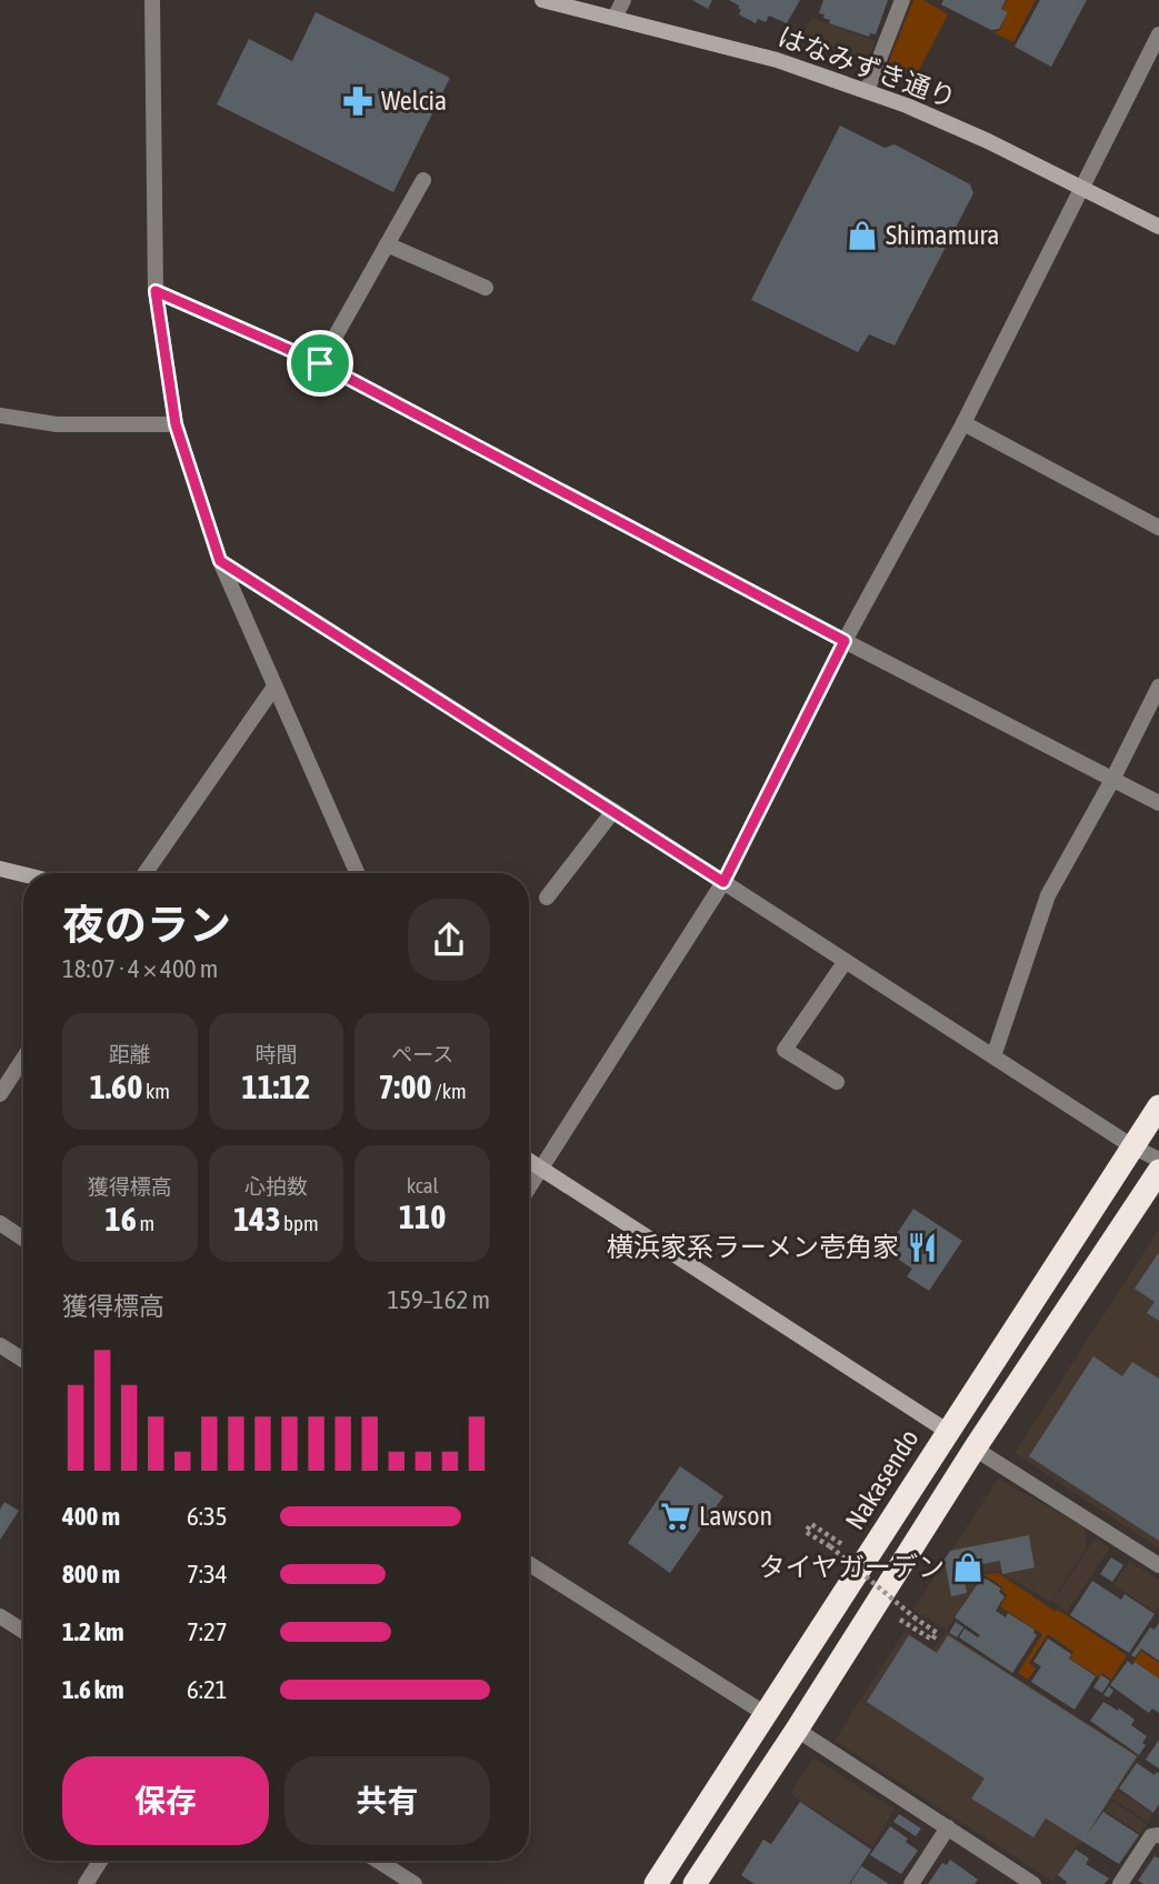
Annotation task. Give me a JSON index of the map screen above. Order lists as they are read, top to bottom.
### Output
{
  "streets": {
    "highway": ["Nakasendo"],
    "street": ["はなみずき通り"]
  },
  "places": {
    "pharmacy": ["Welcia"],
    "shop": ["Shimamura", "タイヤガーデン"],
    "restaurant": ["横浜家系ラーメン壱角家"],
    "supermarket": ["Lawson"]
  },
  "page": {
    "heading": ["夜のラン", "18:07 · 4 × 400 m"],
    "stats": [
      ["距離", "1.60 km"],
      ["時間", "11:12"],
      ["ペース", "7:00 /km"],
      ["獲得標高", "16 m"],
      ["心拍数", "143 bpm"],
      ["kcal", "110"]
    ],
    "chart": ["獲得標高", "159–162 m"],
    "list": [
      {
        "name": "400 m",
        "note": "6:35"
      },
      {
        "name": "800 m",
        "note": "7:34"
      },
      {
        "name": "1.2 km",
        "note": "7:27"
      },
      {
        "name": "1.6 km",
        "note": "6:21"
      }
    ],
    "buttons": ["保存", "共有"]
  }
}
